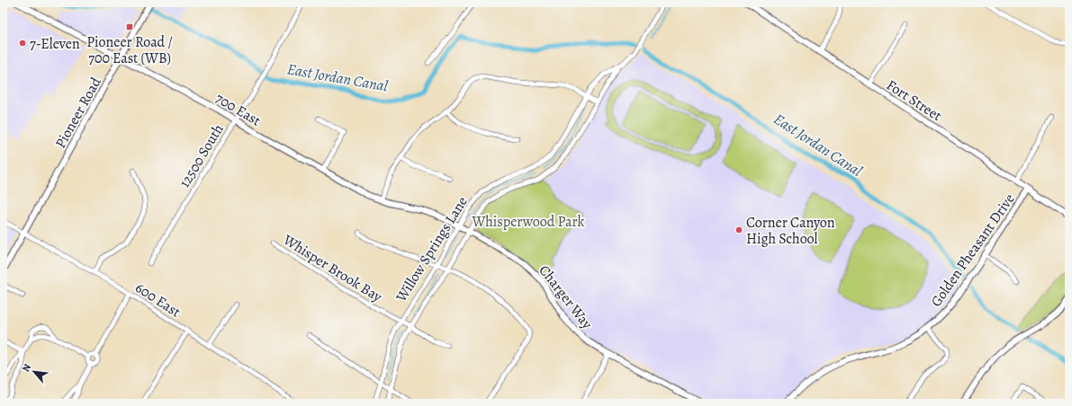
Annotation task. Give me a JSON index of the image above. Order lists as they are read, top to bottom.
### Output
{
  "streets": {
    "street": [
      "Fort Street",
      "700 East",
      "Pioneer Road",
      "12500 South",
      "Willow Springs Lane",
      "Golden Pheasant Drive",
      "Whisper Brook Bay",
      "Charger Way",
      "600 East"
    ]
  },
  "crossings": [
    ["Fort Street", "Golden Pheasant Drive"],
    ["700 East", "Pioneer Road"],
    ["700 East", "12500 South"],
    ["700 East", "Charger Way"],
    ["Pioneer Road", "600 East"],
    ["Willow Springs Lane", "Whisper Brook Bay"],
    ["Willow Springs Lane", "Charger Way"]
  ],
  "water": ["East Jordan Canal"],
  "parks": ["Whisperwood Park"],
  "places": {
    "transit": ["Pioneer Road / 700 East (WB)"],
    "other": ["7-Eleven", "Corner Canyon High School"]
  },
  "north": "top left"
}
